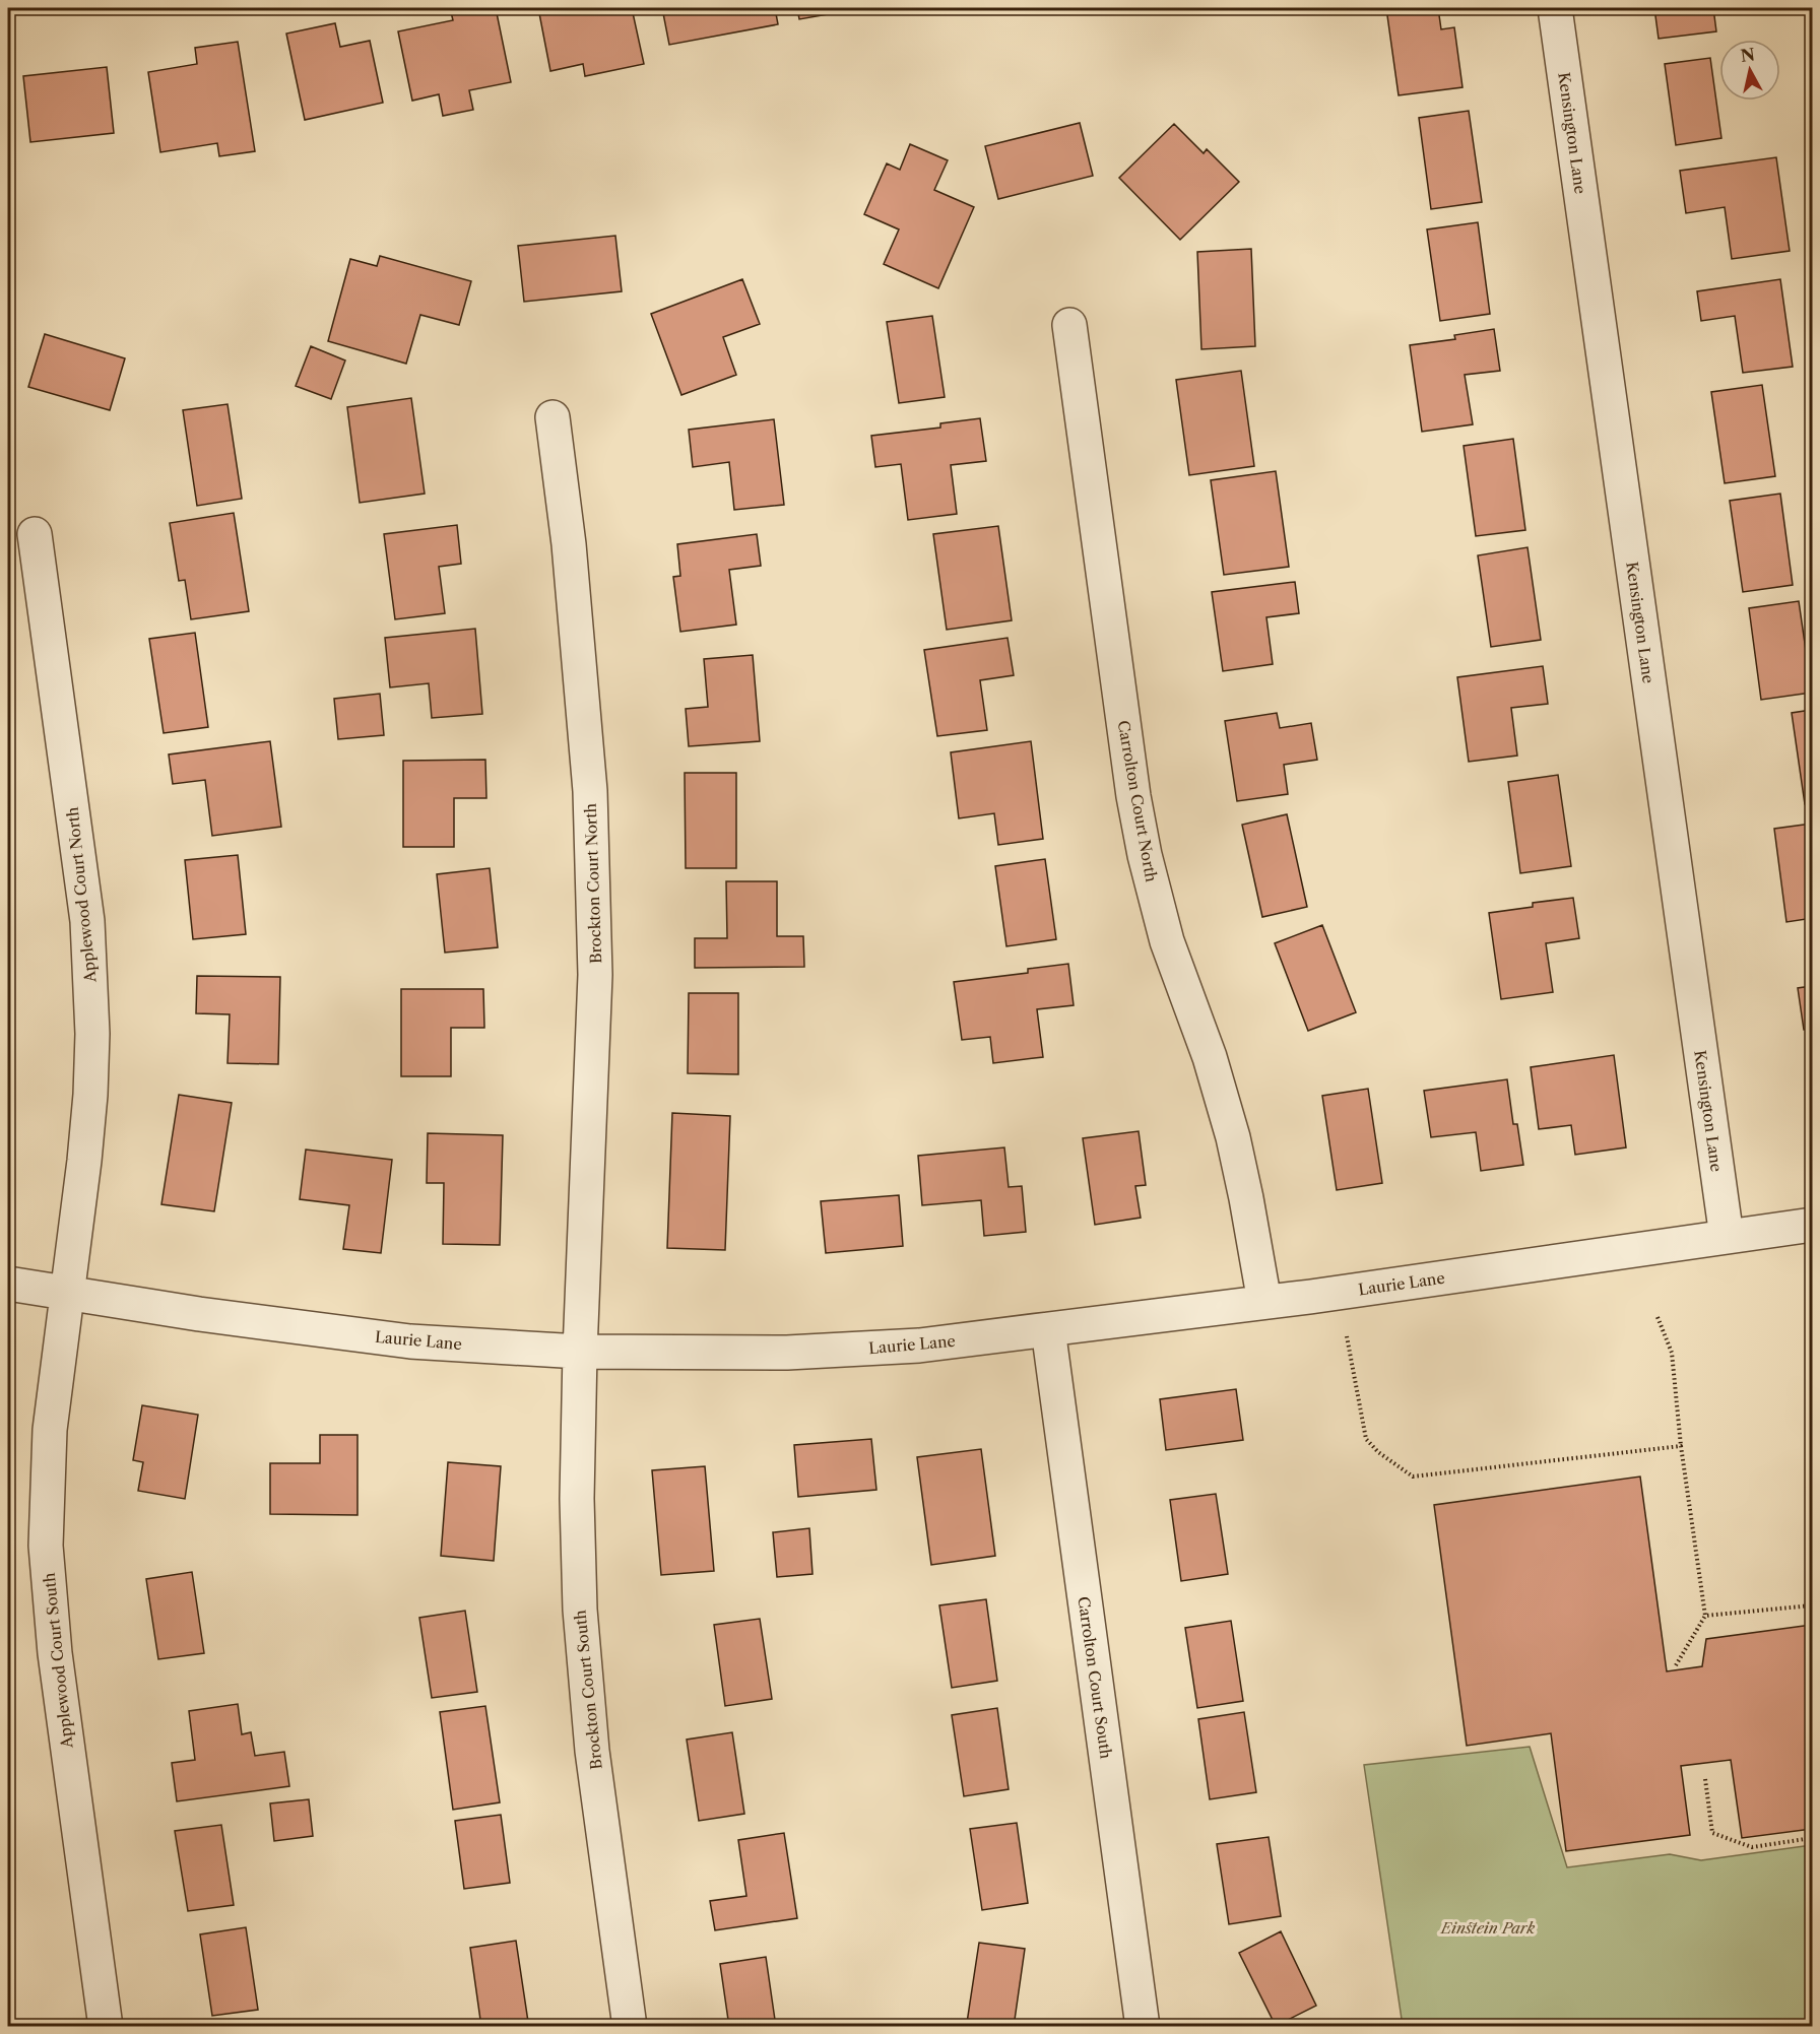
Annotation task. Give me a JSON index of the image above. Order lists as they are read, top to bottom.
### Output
{
  "streets": {
    "street": [
      "Kensington Lane",
      "Carrolton Court North",
      "Brockton Court North",
      "Applewood Court North",
      "Laurie Lane",
      "Applewood Court South",
      "Carrolton Court South",
      "Brockton Court South"
    ]
  },
  "crossings": [
    ["Kensington Lane", "Laurie Lane"],
    ["Carrolton Court North", "Laurie Lane"],
    ["Brockton Court North", "Laurie Lane"],
    ["Brockton Court North", "Brockton Court South"],
    ["Applewood Court North", "Laurie Lane"],
    ["Applewood Court North", "Applewood Court South"],
    ["Laurie Lane", "Applewood Court South"],
    ["Laurie Lane", "Carrolton Court South"],
    ["Laurie Lane", "Brockton Court South"]
  ],
  "parks": ["Einstein Park"],
  "north": "top"
}
